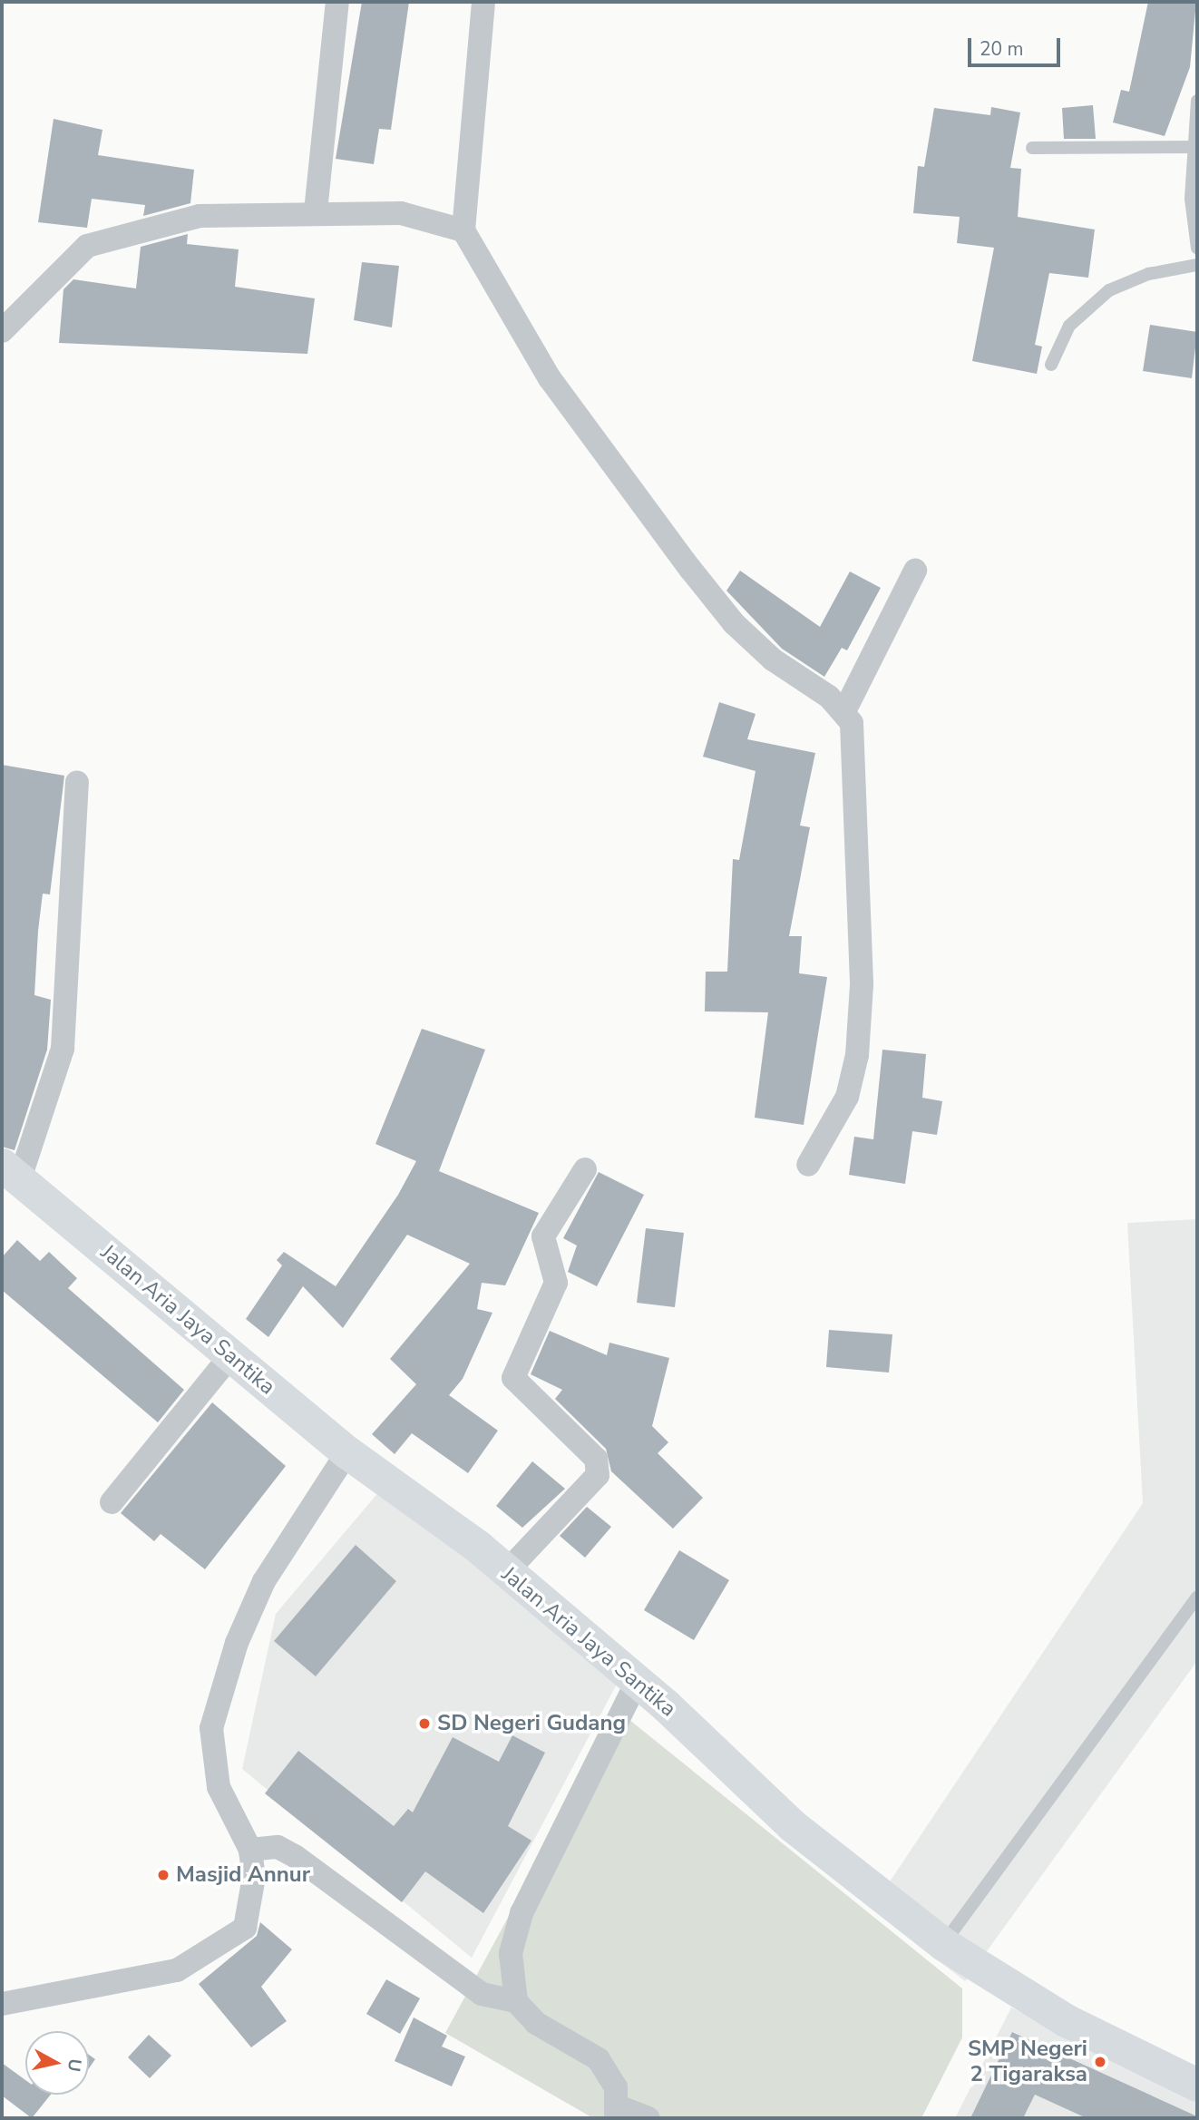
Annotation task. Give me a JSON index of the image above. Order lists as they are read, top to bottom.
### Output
{
  "streets": {
    "street": ["Jalan Aria Jaya Santika"]
  },
  "places": ["SD Negeri Gudang", "Masjid Annur", "SMP Negeri 2 Tigaraksa"],
  "scale_bar": "20 m",
  "north": "right"
}
